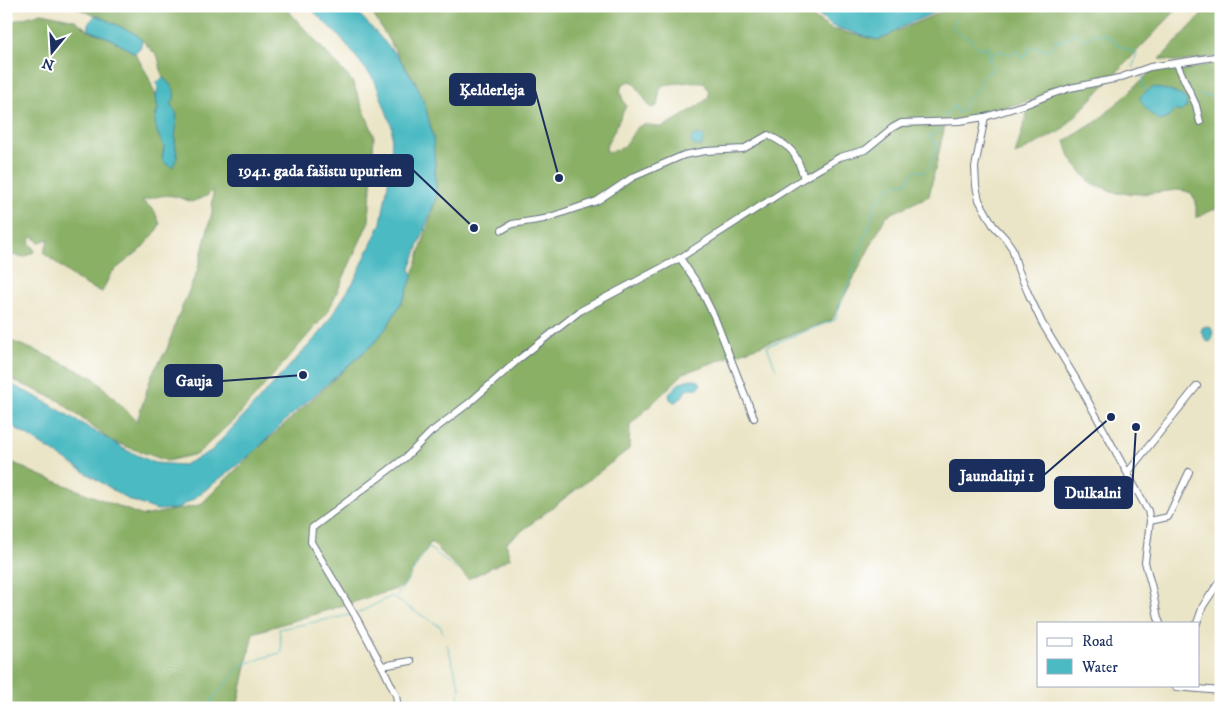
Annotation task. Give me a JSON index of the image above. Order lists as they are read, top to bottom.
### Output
{
  "places": [
    "Ķelderleja",
    "1941. gada fašistu upuriem",
    "Gauja",
    "Jaundaliņi 1",
    "Dulkalni"
  ],
  "legend": ["Road", "Water"],
  "north": "bottom"
}
